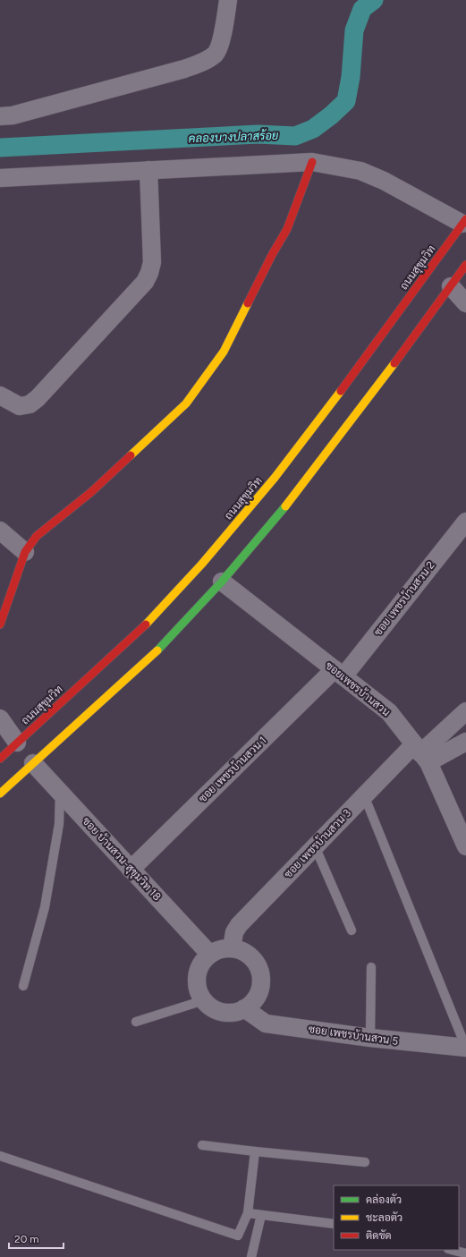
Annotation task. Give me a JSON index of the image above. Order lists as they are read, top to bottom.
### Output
{
  "streets": {
    "main road": ["ถนนสุขุมวิท"],
    "street": [
      "ซอย เพชรบ้านสวน 2",
      "ซอยเพชรบ้านสวน",
      "ซอย เพชรบ้านสวน 1",
      "ซอย เพชรบ้านสวน 3",
      "ซอย บ้านสวน-สุขุมวิท 18",
      "ซอย เพชรบ้านสวน 5"
    ]
  },
  "crossings": [
    ["ซอย เพชรบ้านสวน 2", "ซอยเพชรบ้านสวน"],
    ["ซอย เพชรบ้านสวน 2", "ซอย เพชรบ้านสวน 1"],
    ["ซอยเพชรบ้านสวน", "ซอย เพชรบ้านสวน 1"],
    ["ซอยเพชรบ้านสวน", "ซอย เพชรบ้านสวน 3"],
    ["ซอย เพชรบ้านสวน 1", "ซอย บ้านสวน-สุขุมวิท 18"],
    ["ซอย เพชรบ้านสวน 3", "ซอย บ้านสวน-สุขุมวิท 18"],
    ["ซอย เพชรบ้านสวน 3", "ซอย เพชรบ้านสวน 5"],
    ["ซอย บ้านสวน-สุขุมวิท 18", "ซอย เพชรบ้านสวน 5"]
  ],
  "water": ["คลองบางปลาสร้อย"],
  "legend": ["คล่องตัว", "ชะลอตัว", "ติดขัด"],
  "scale_bar": "20 m"
}
